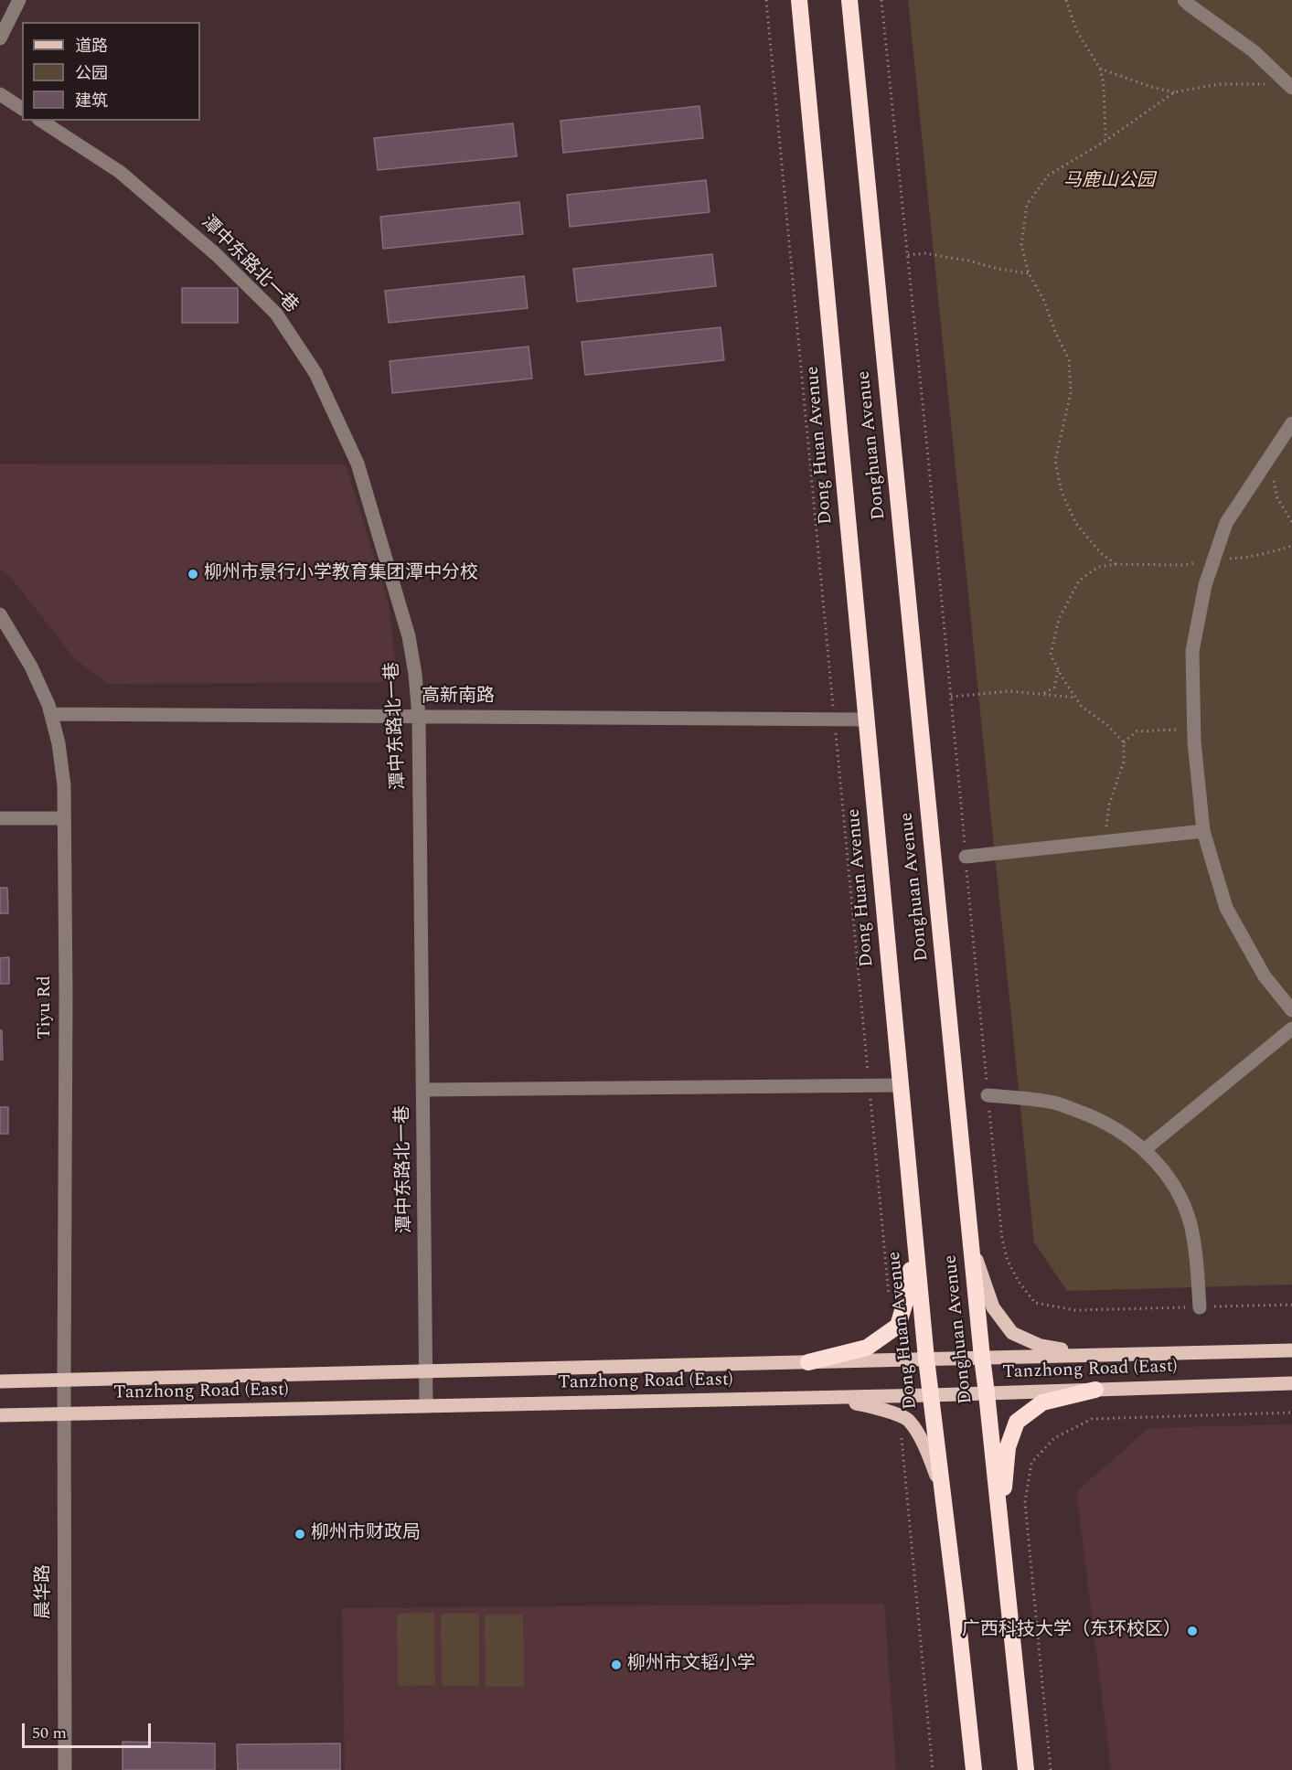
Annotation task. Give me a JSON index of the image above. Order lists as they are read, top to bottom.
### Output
{
  "streets": {
    "highway": ["Dong Huan Avenue", "Donghuan Avenue"],
    "main road": ["Tanzhong Road (East)"],
    "street": [
      "潭中东路北一巷",
      "高新南路",
      "Tiyu Rd",
      "晨华路"
    ]
  },
  "crossings": [
    ["潭中东路北一巷", "高新南路"],
    ["潭中东路北一巷", "Tanzhong Road (East)"],
    ["Dong Huan Avenue", "高新南路"],
    ["Dong Huan Avenue", "Tanzhong Road (East)"],
    ["Donghuan Avenue", "Tanzhong Road (East)"],
    ["高新南路", "Tiyu Rd"],
    ["Tiyu Rd", "Tanzhong Road (East)"],
    ["Tiyu Rd", "晨华路"],
    ["Tanzhong Road (East)", "晨华路"]
  ],
  "parks": ["马鹿山公园"],
  "places": [
    "柳州市景行小学教育集团潭中分校",
    "柳州市财政局",
    "广西科技大学（东环校区）",
    "柳州市文韬小学"
  ],
  "legend": ["道路", "公园", "建筑"],
  "scale_bar": "50 m"
}
